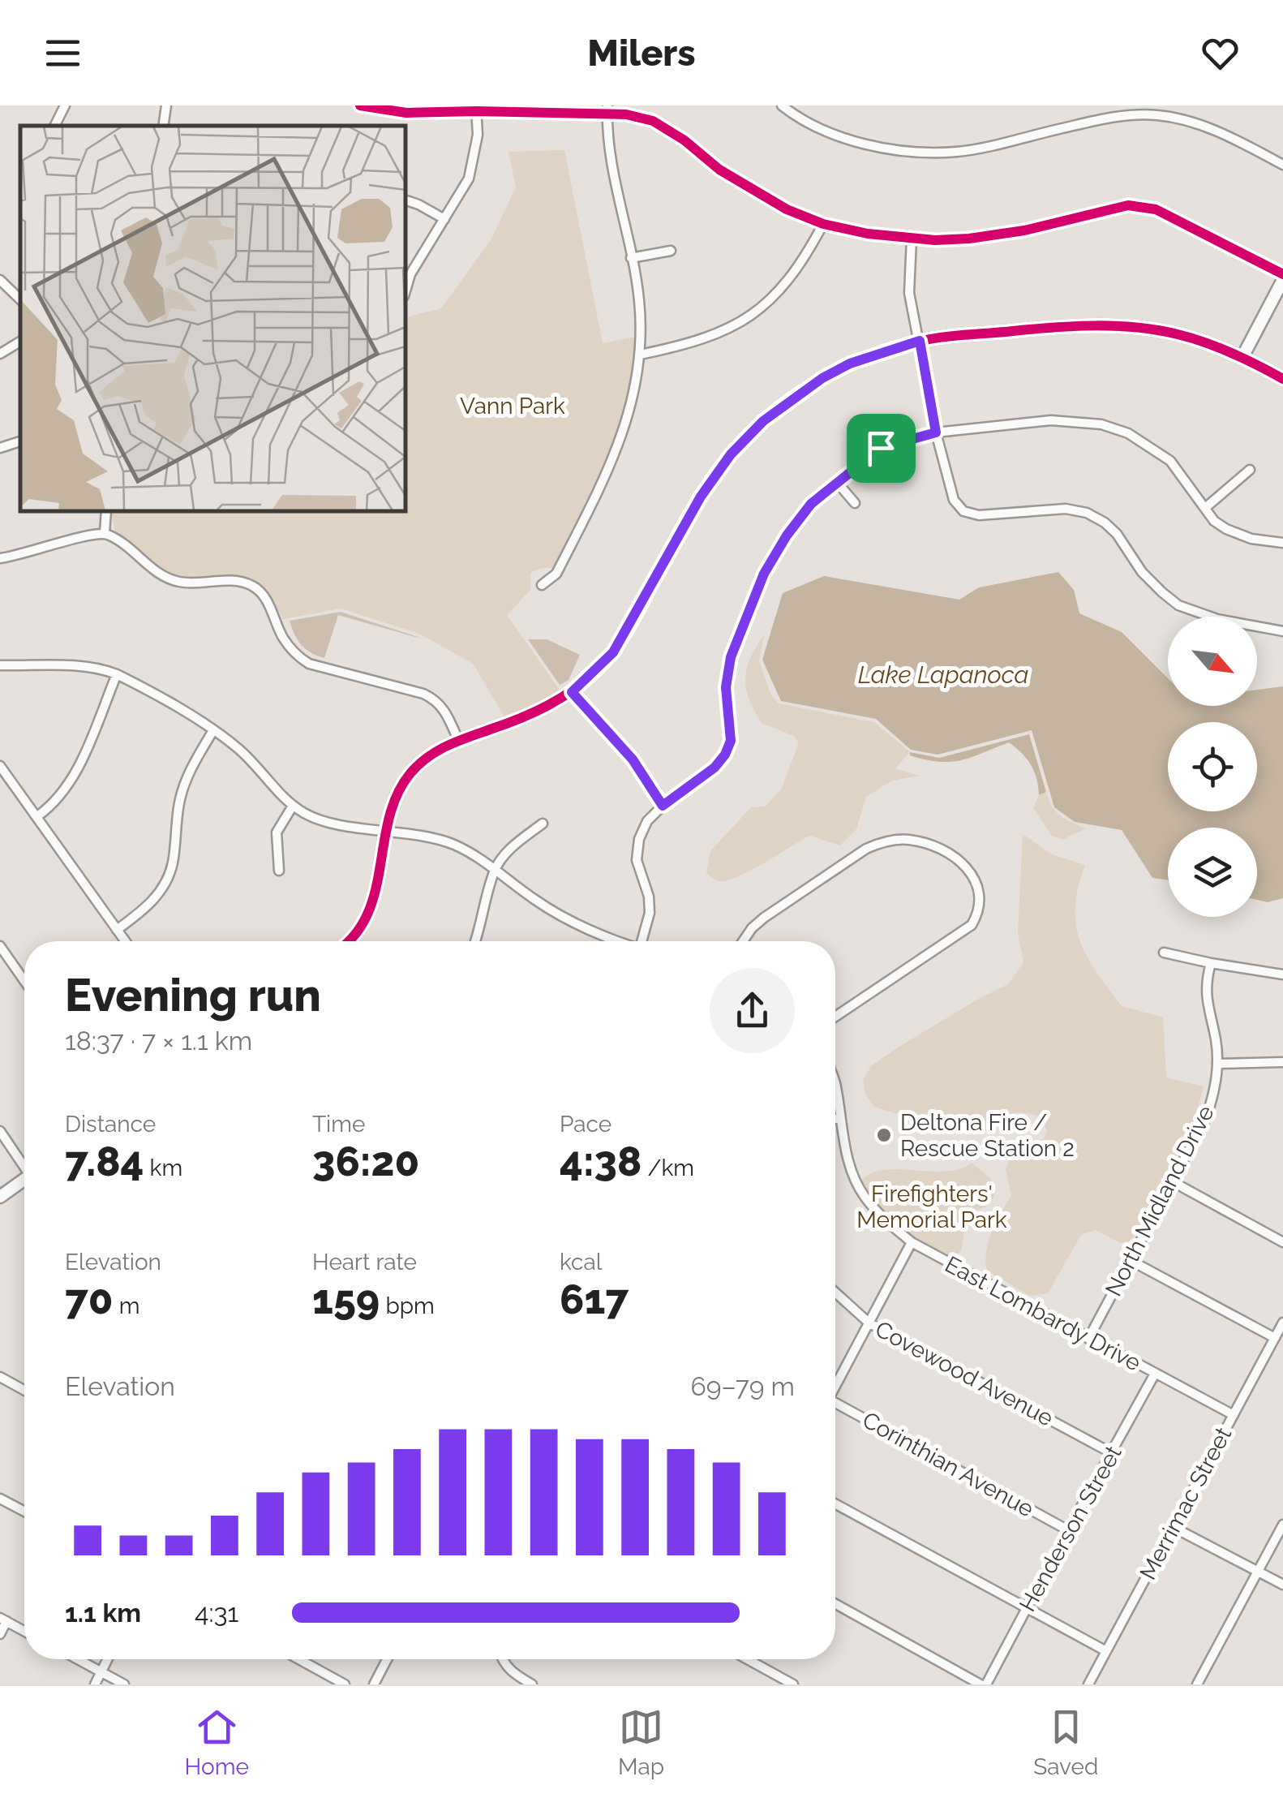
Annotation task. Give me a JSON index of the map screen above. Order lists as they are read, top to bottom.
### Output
{
  "streets": {
    "street": [
      "North Midland Drive",
      "East Lombardy Drive",
      "Covewood Avenue",
      "Corinthian Avenue",
      "Merrimac Street",
      "Henderson Street"
    ]
  },
  "crossings": [
    ["North Midland Drive", "East Lombardy Drive"],
    ["East Lombardy Drive", "Merrimac Street"],
    ["East Lombardy Drive", "Henderson Street"],
    ["Covewood Avenue", "Henderson Street"],
    ["Corinthian Avenue", "Henderson Street"]
  ],
  "water": ["Lake Lapanoca"],
  "parks": ["Vann Park", "Firefighters' Memorial Park"],
  "places": ["Deltona Fire / Rescue Station 2"],
  "north": "bottom right",
  "page": {
    "header": "Milers",
    "heading": ["Evening run", "18:37 · 7 × 1.1 km"],
    "stats": [
      ["Distance", "7.84 km"],
      ["Time", "36:20"],
      ["Pace", "4:38 /km"],
      ["Elevation", "70 m"],
      ["Heart rate", "159 bpm"],
      ["kcal", "617"]
    ],
    "chart": ["Elevation", "69–79 m"],
    "list": [
      {
        "name": "1.1 km",
        "note": "4:31"
      }
    ],
    "tabs": ["Home", "Map", "Saved"]
  }
}
